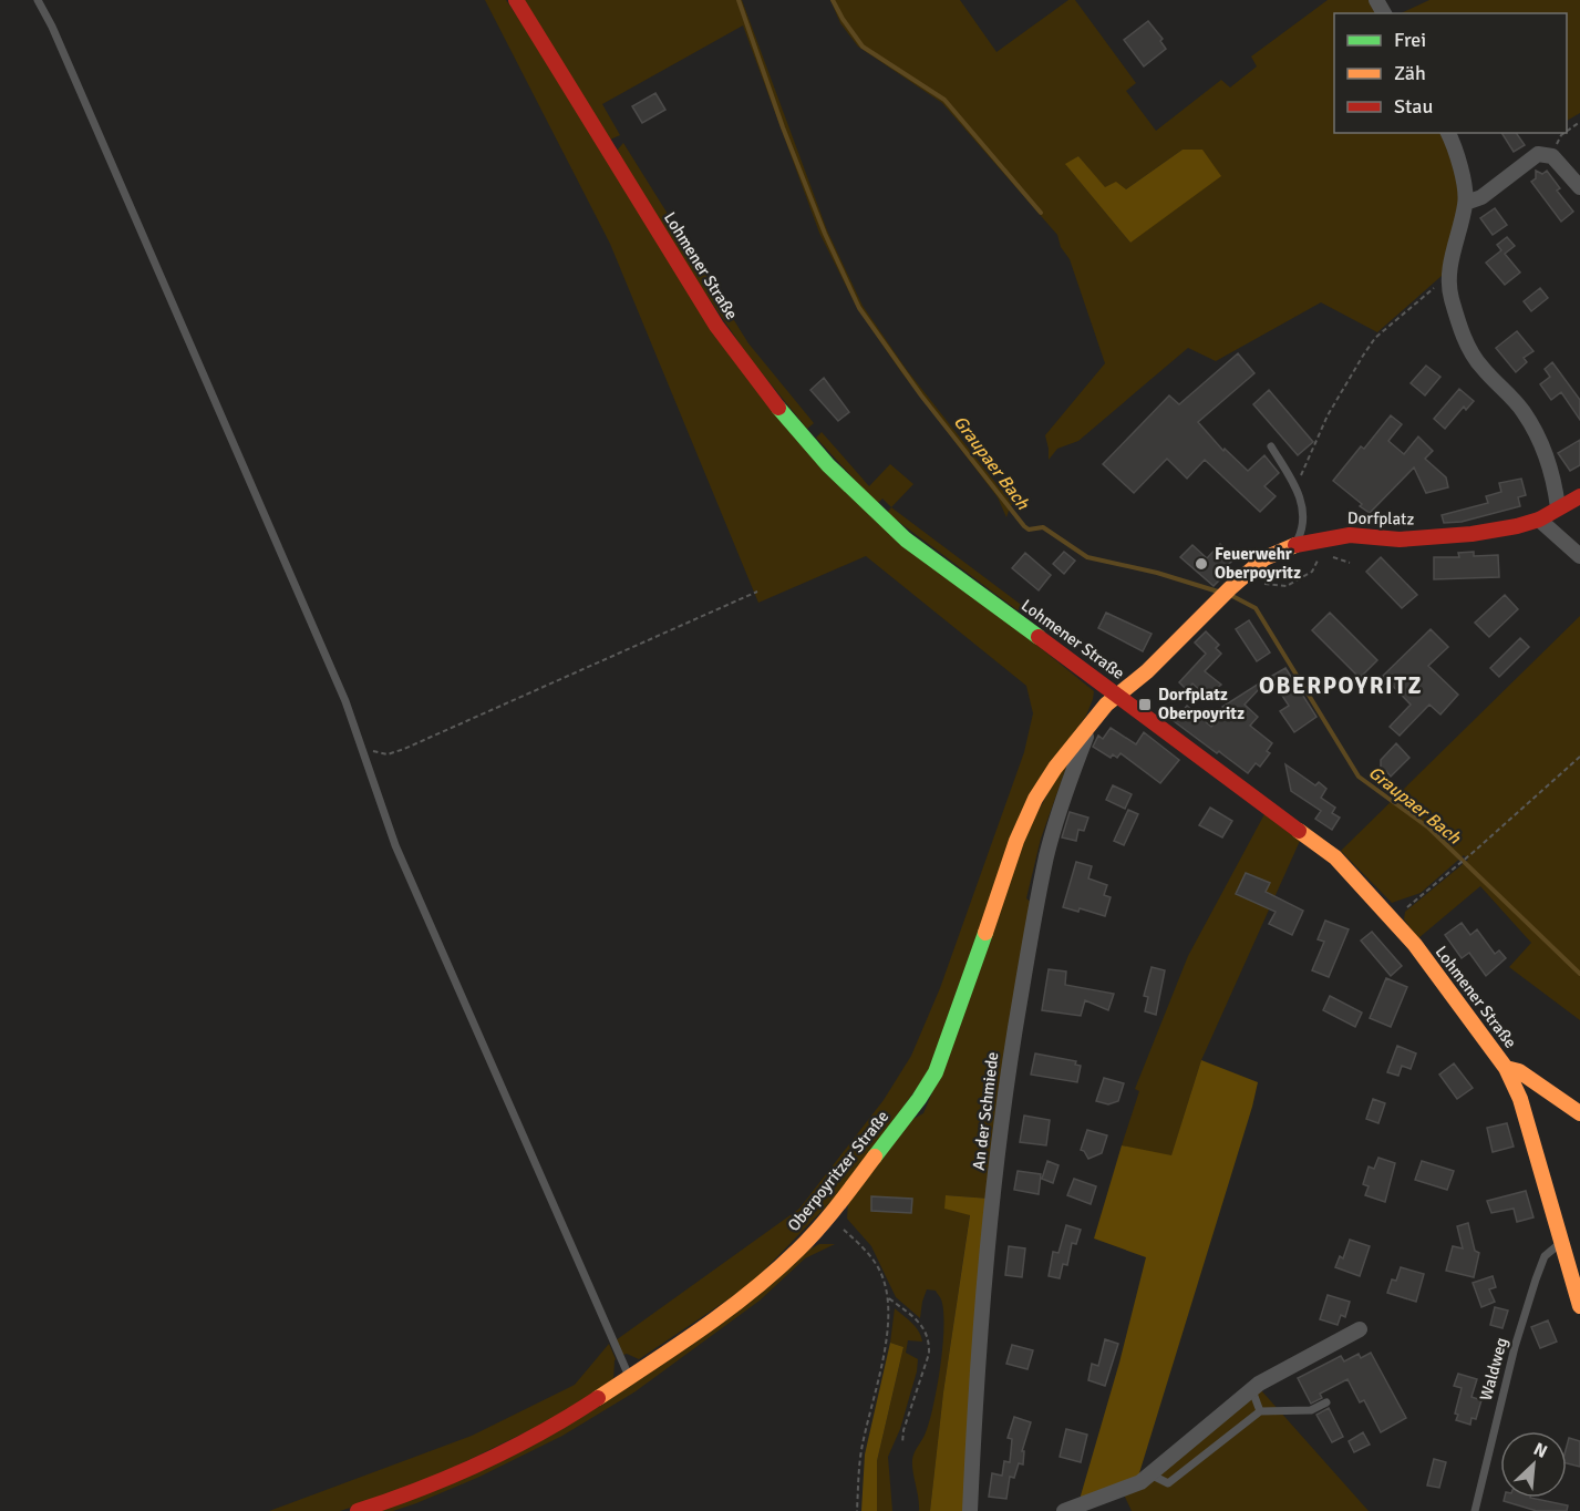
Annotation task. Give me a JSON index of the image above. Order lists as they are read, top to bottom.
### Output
{
  "streets": {
    "street": [
      "Lohmener Straße",
      "Dorfplatz",
      "An der Schmiede",
      "Oberpoyritzer Straße"
    ],
    "lane": ["Waldweg"]
  },
  "crossings": [
    ["Lohmener Straße", "Dorfplatz"],
    ["Lohmener Straße", "Oberpoyritzer Straße"],
    ["Lohmener Straße", "Waldweg"],
    ["Dorfplatz", "Oberpoyritzer Straße"],
    ["An der Schmiede", "Oberpoyritzer Straße"]
  ],
  "districts": ["OBERPOYRITZ"],
  "water": ["Graupaer Bach"],
  "places": {
    "other": ["Feuerwehr Oberpoyritz"],
    "transit": ["Dorfplatz Oberpoyritz"]
  },
  "legend": ["Frei", "Zäh", "Stau"],
  "north": "top right"
}
